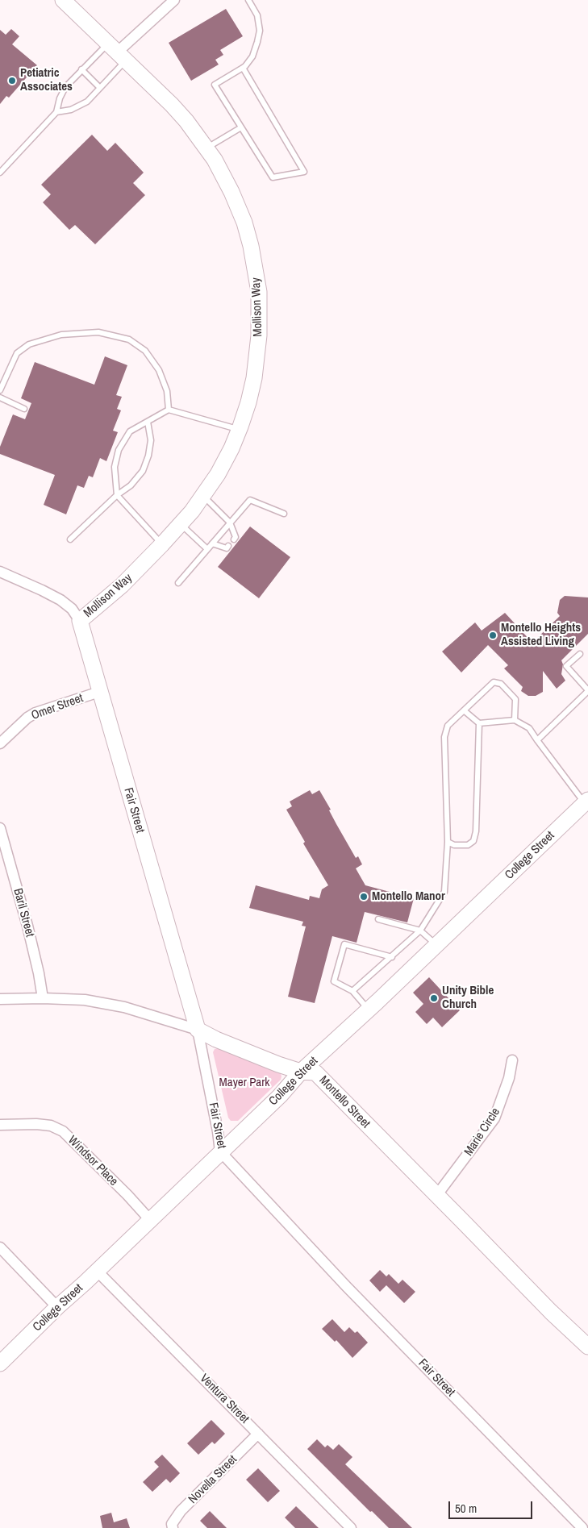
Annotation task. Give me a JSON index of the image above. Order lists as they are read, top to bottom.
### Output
{
  "streets": {
    "main road": [
      "Mollison Way",
      "Fair Street",
      "College Street",
      "Montello Street"
    ],
    "street": [
      "Omer Street",
      "Baril Street",
      "Marie Circle",
      "Windsor Place",
      "Ventura Street",
      "Novella Street"
    ]
  },
  "crossings": [
    ["Mollison Way", "Fair Street"],
    ["Omer Street", "Fair Street"],
    ["Fair Street", "College Street"],
    ["Fair Street", "Montello Street"],
    ["College Street", "Montello Street"],
    ["College Street", "Windsor Place"],
    ["College Street", "Ventura Street"],
    ["Baril Street", "Montello Street"],
    ["Montello Street", "Marie Circle"],
    ["Ventura Street", "Novella Street"]
  ],
  "parks": ["Mayer Park"],
  "places": [
    "Petiatric Associates",
    "Montello Heights Assisted Living",
    "Montello Manor",
    "Unity Bible Church"
  ],
  "scale_bar": "50 m"
}
